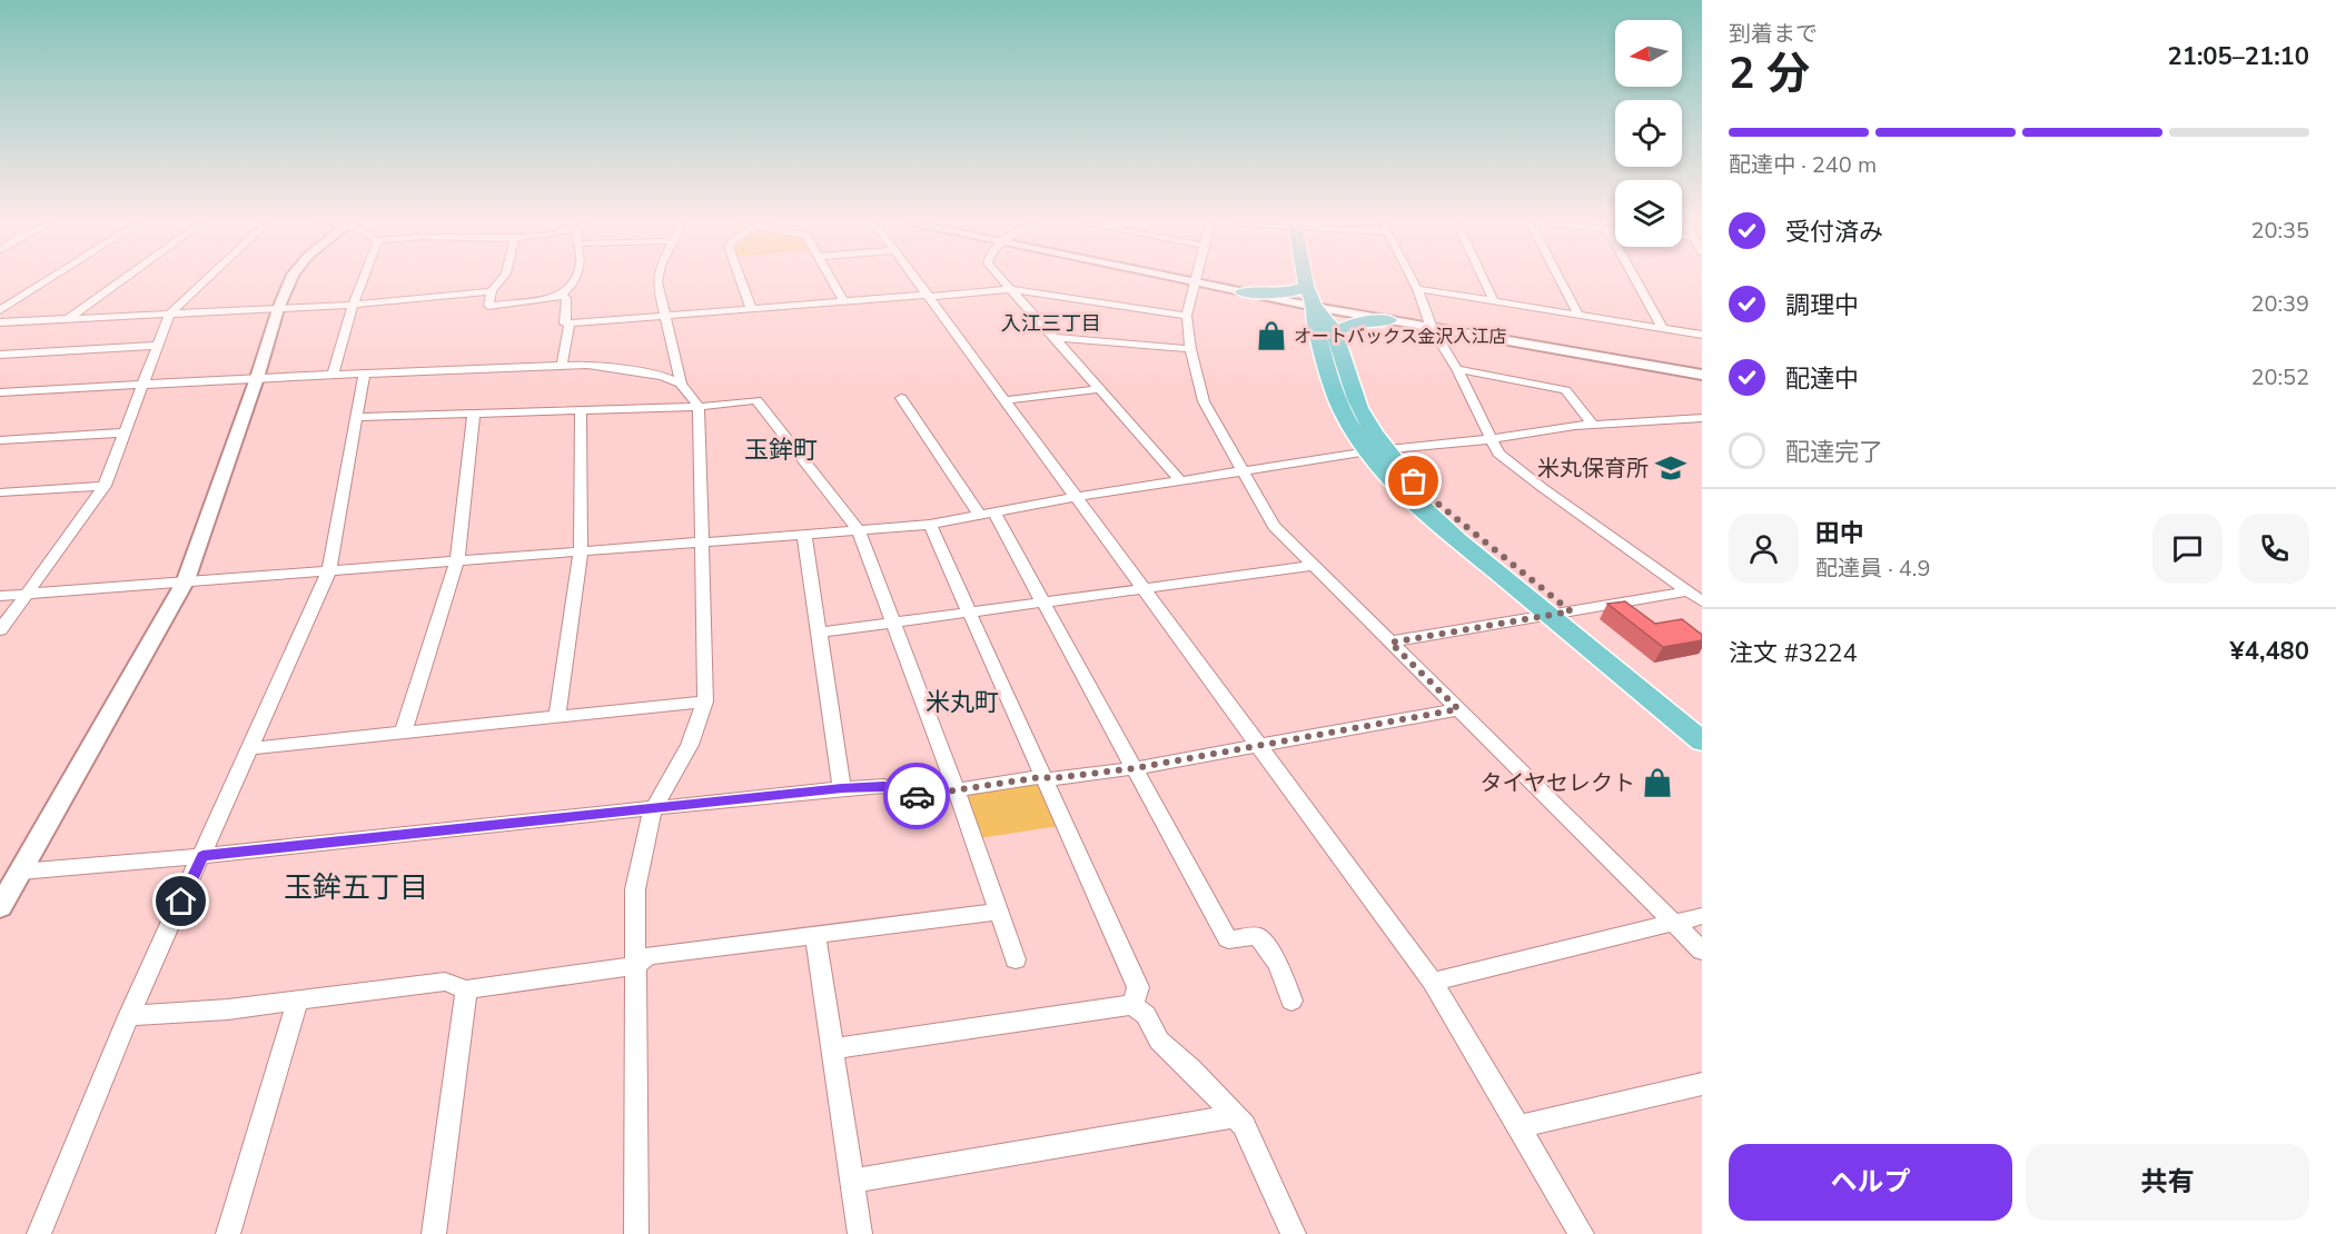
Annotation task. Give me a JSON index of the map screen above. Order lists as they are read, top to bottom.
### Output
{
  "districts": [
    "入江三丁目",
    "玉鉾町",
    "米丸町",
    "玉鉾五丁目"
  ],
  "places": {
    "shop": ["オートバックス金沢入江店", "タイヤセレクト"],
    "school or university": ["米丸保育所"]
  },
  "north": "left",
  "page": {
    "heading": ["2 分", "到着まで", "21:05–21:10"],
    "panel": [
      "田中",
      "配達員 · 4.9",
      "注文 #3224",
      "¥4,480"
    ],
    "bar": "配達中 · 240 m",
    "list": [
      ["受付済み", "20:35"],
      ["調理中", "20:39"],
      ["配達中", "20:52"],
      "配達完了"
    ],
    "buttons": ["ヘルプ", "共有"]
  }
}
